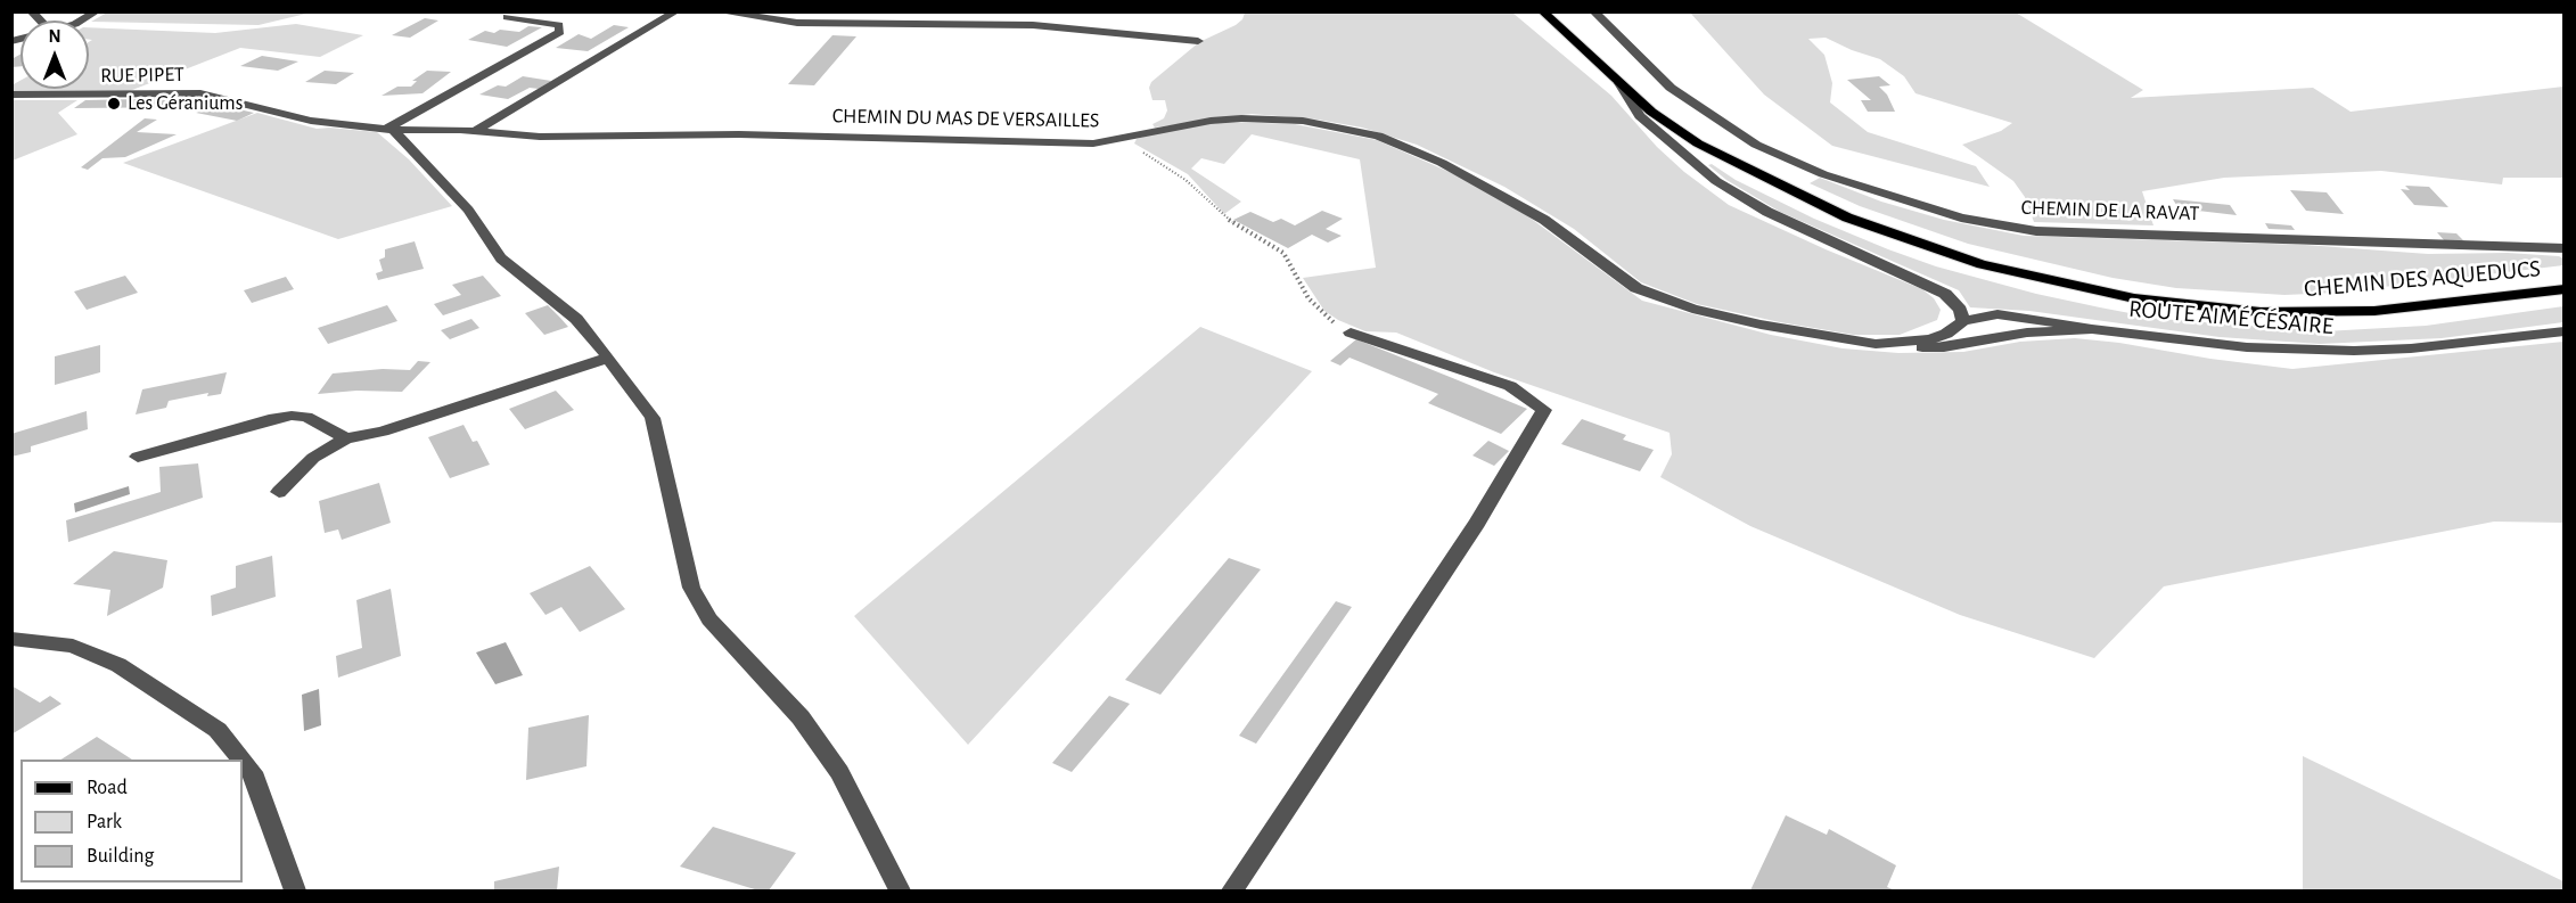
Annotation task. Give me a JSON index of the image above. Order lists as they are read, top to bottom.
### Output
{
  "streets": {
    "main road": ["CHEMIN DES AQUEDUCS"],
    "street": [
      "RUE PIPET",
      "CHEMIN DU MAS DE VERSAILLES",
      "CHEMIN DE LA RAVAT",
      "ROUTE AIMÉ CÉSAIRE"
    ]
  },
  "crossings": [
    ["RUE PIPET", "CHEMIN DU MAS DE VERSAILLES"],
    ["CHEMIN DU MAS DE VERSAILLES", "ROUTE AIMÉ CÉSAIRE"]
  ],
  "places": ["Les Géraniums"],
  "legend": ["Road", "Park", "Building"],
  "north": "top"
}
